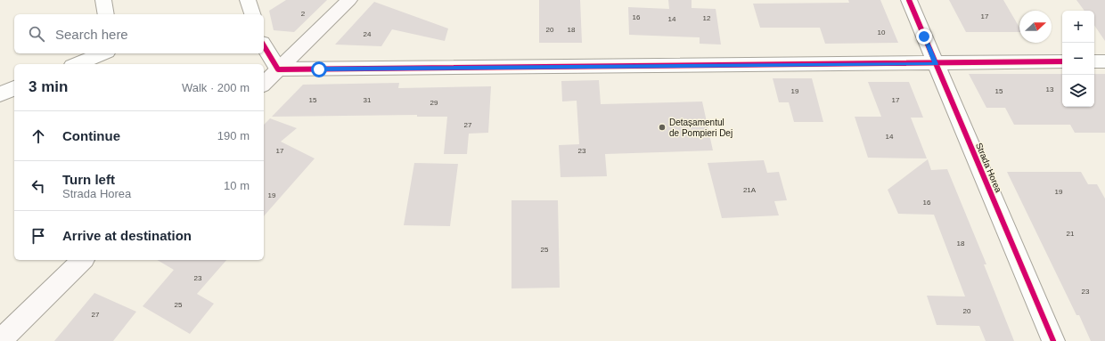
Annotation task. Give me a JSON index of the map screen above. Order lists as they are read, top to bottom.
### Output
{
  "streets": {
    "street": ["Strada Horea"]
  },
  "places": ["Detașamentul de Pompieri Dej"],
  "house_numbers": [
    "2",
    "17",
    "16",
    "12",
    "14",
    "20",
    "18",
    "10",
    "24",
    "13",
    "19",
    "15",
    "15",
    "31",
    "17",
    "29",
    "27",
    "14",
    "17",
    "23",
    "21A",
    "19",
    "19",
    "16",
    "21",
    "18",
    "25",
    "23",
    "23",
    "25",
    "20",
    "27"
  ],
  "north": "right",
  "page": {
    "map_buttons": ["+", "−"],
    "search": "Search here",
    "heading": ["3 min", "Walk · 200 m"],
    "list": [
      ["Continue", "190 m"],
      ["Turn left", "Strada Horea", "10 m"],
      "Arrive at destination"
    ]
  }
}
